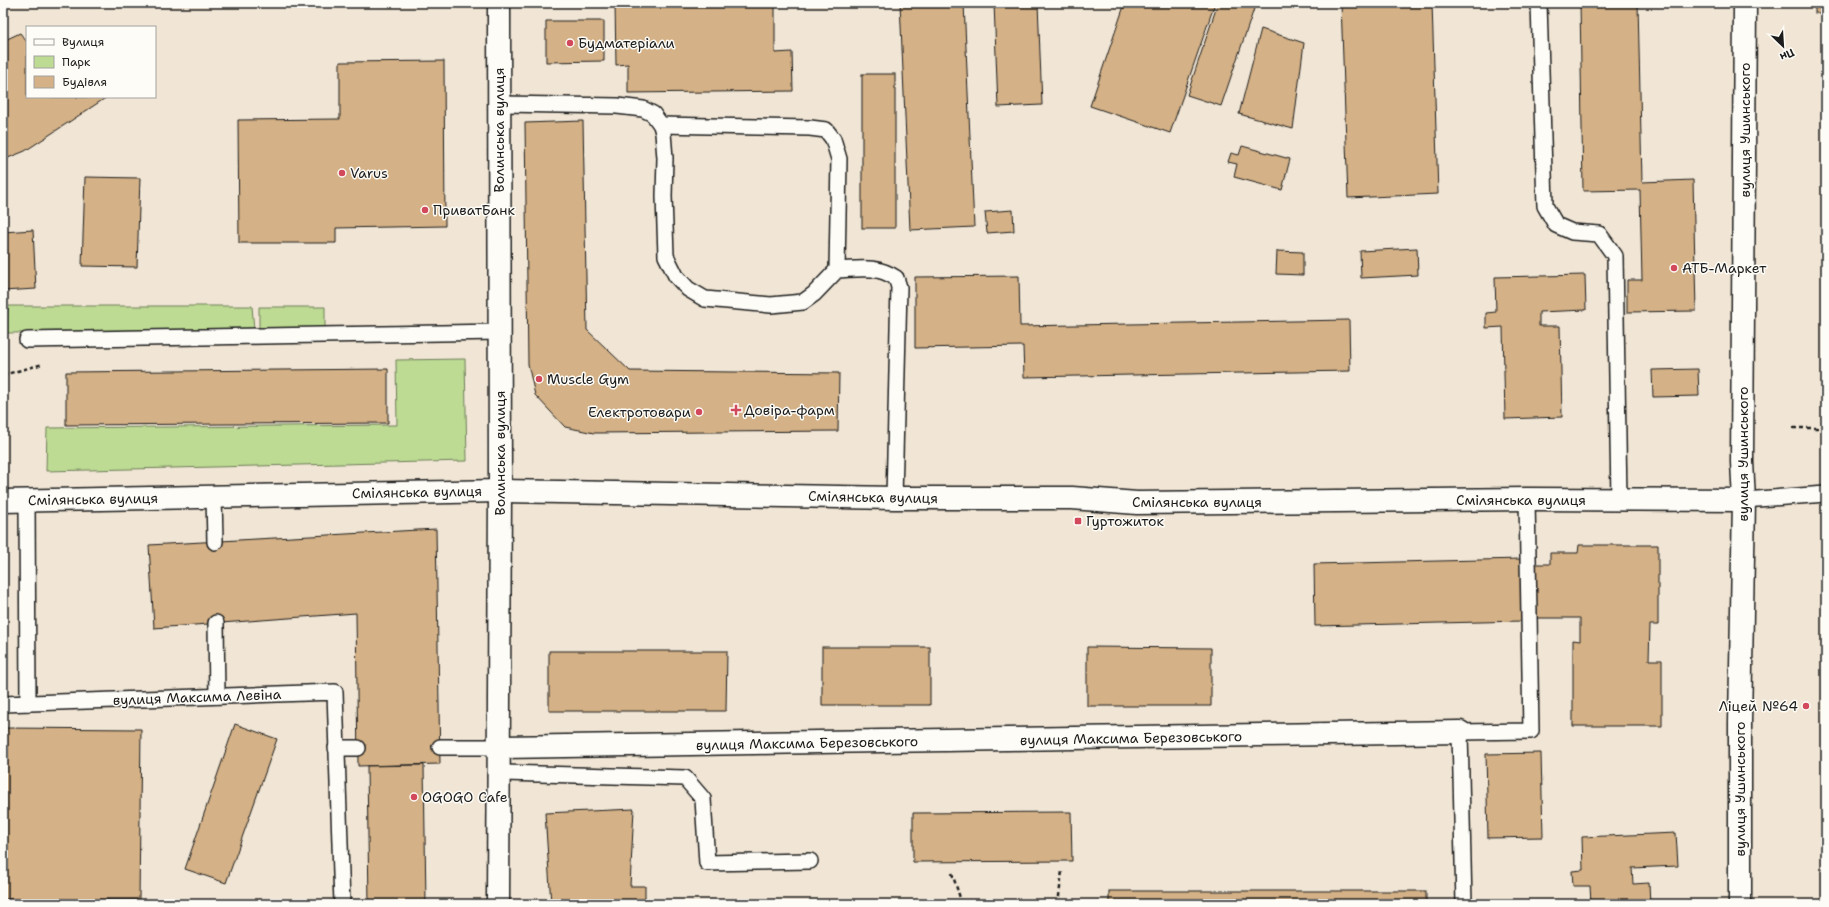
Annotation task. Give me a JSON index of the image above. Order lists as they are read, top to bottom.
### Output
{
  "streets": {
    "street": [
      "Волинська вулиця",
      "вулиця Ушинського",
      "Смілянська вулиця",
      "вулиця Максима Березовського"
    ],
    "lane": ["вулиця Максима Левіна"]
  },
  "crossings": [
    ["Волинська вулиця", "Смілянська вулиця"],
    ["Волинська вулиця", "вулиця Максима Березовського"],
    ["вулиця Ушинського", "Смілянська вулиця"],
    ["Смілянська вулиця", "вулиця Максима Березовського"]
  ],
  "places": {
    "other": [
      "Будматеріали",
      "Varus",
      "ПриватБанк",
      "АТБ-Маркет",
      "Muscle Gym",
      "Електротовари",
      "Ліцей №64",
      "OGOGO Cafe"
    ],
    "health": ["Довіра-фарм"],
    "transit": ["Гуртожиток"]
  },
  "legend": ["Вулиця", "Парк", "Будівля"],
  "north": "bottom right"
}
